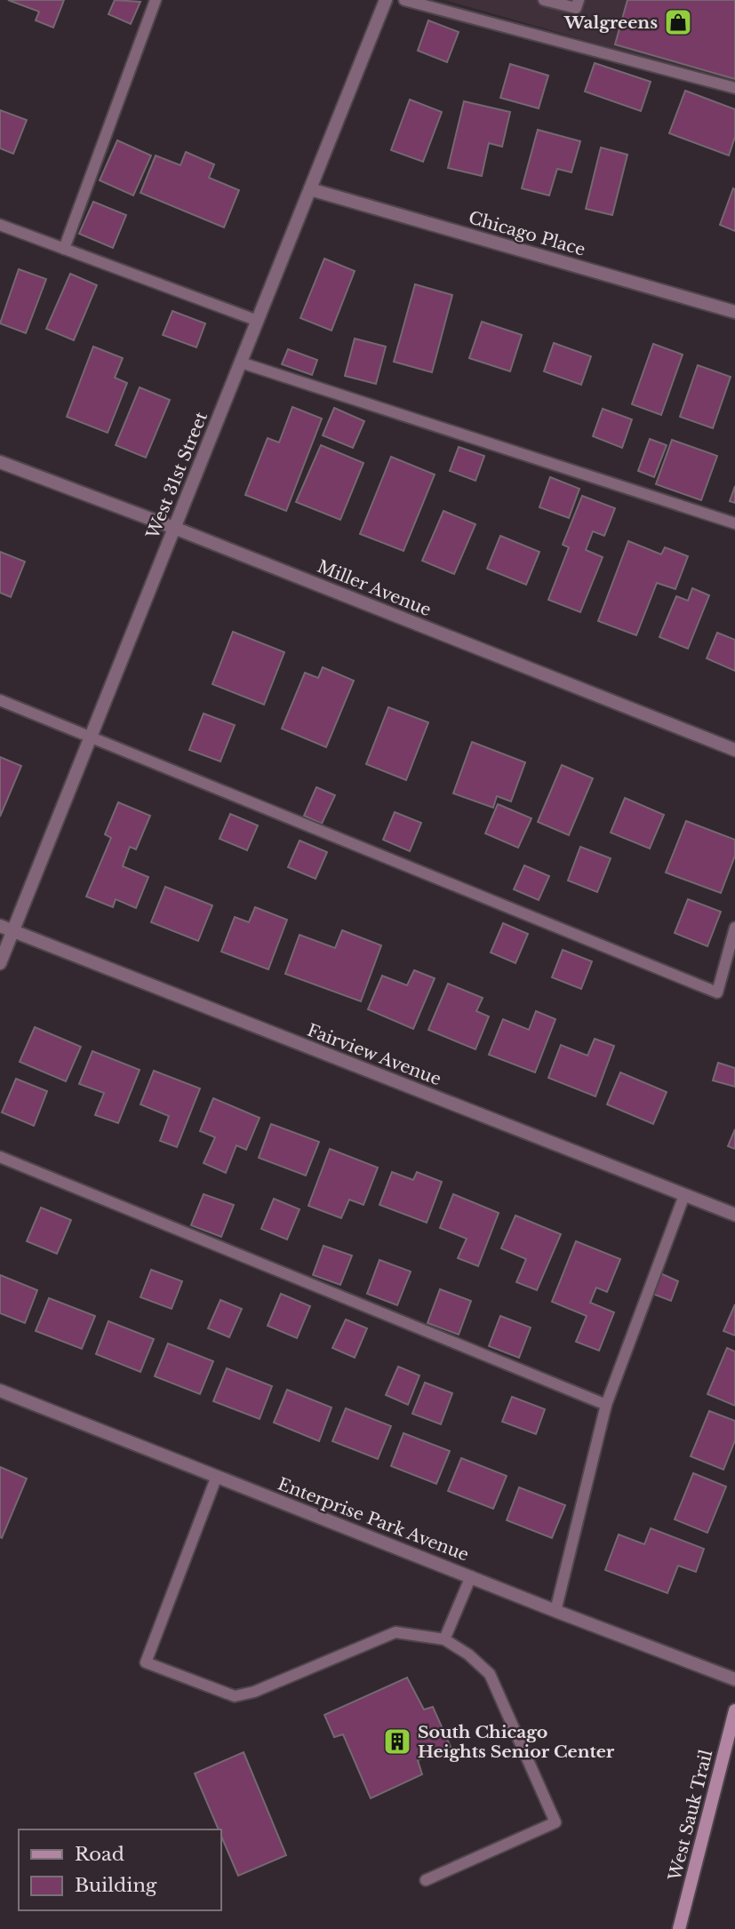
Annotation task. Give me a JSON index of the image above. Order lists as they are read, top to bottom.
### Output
{
  "streets": {
    "main road": ["West Sauk Trail"],
    "street": [
      "Chicago Place",
      "West 31st Street",
      "Miller Avenue",
      "Fairview Avenue",
      "Enterprise Park Avenue"
    ]
  },
  "crossings": [
    ["Chicago Place", "West 31st Street"],
    ["West 31st Street", "Miller Avenue"],
    ["West 31st Street", "Fairview Avenue"]
  ],
  "places": {
    "shop": ["Walgreens"],
    "building": ["South Chicago Heights Senior Center"]
  },
  "legend": ["Road", "Building"]
}
